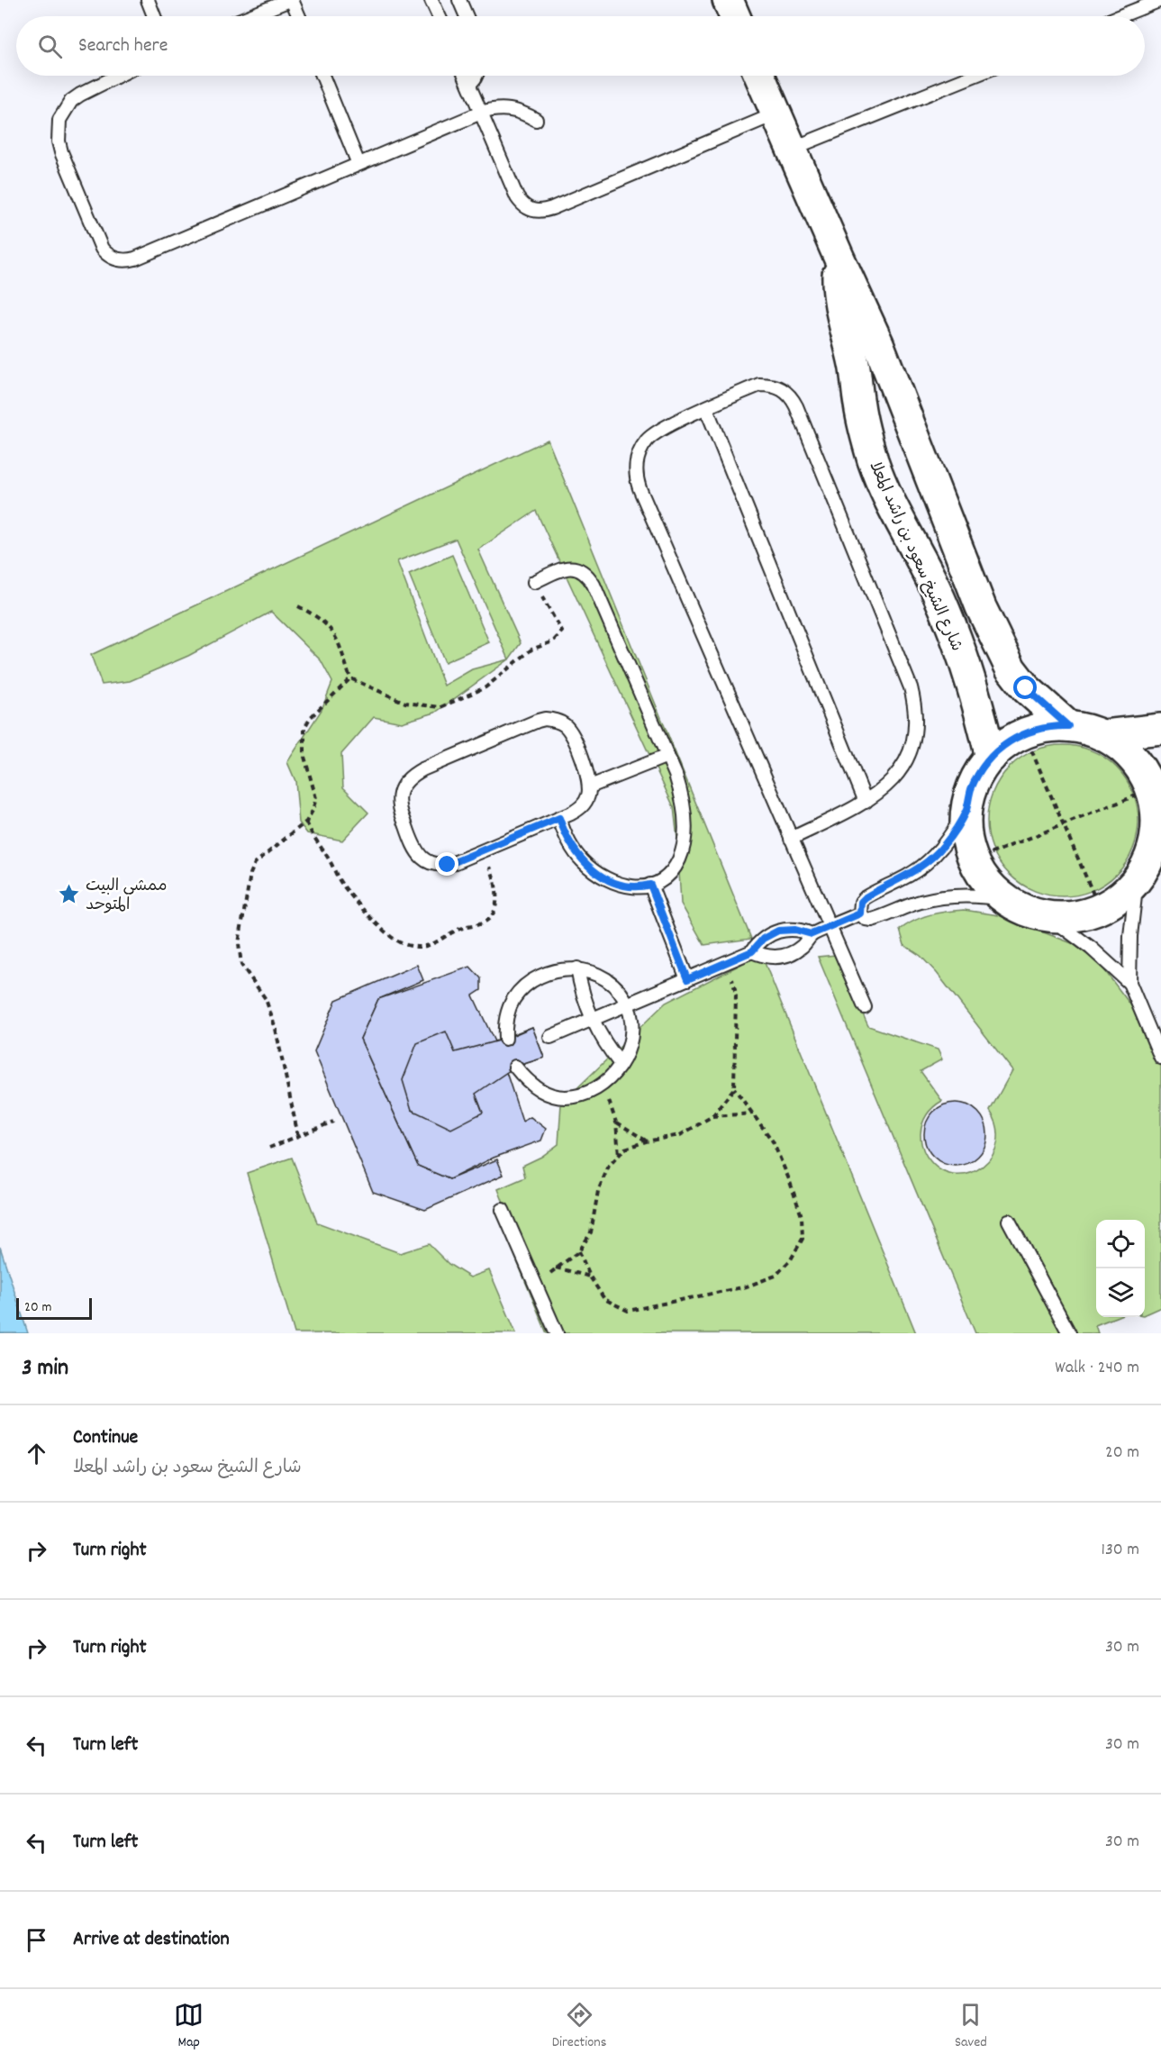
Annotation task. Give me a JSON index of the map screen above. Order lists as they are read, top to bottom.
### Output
{
  "streets": {
    "street": ["شارع الشيخ سعود بن راشد المعلا"]
  },
  "places": {
    "place": ["ممشى البيت المتوحد"]
  },
  "scale_bar": "20 m",
  "page": {
    "search": "Search here",
    "scale": "20 m",
    "heading": ["3 min", "Walk · 240 m"],
    "list": [
      ["Continue", "شارع الشيخ سعود بن راشد المعلا", "20 m"],
      ["Turn right", "130 m"],
      ["Turn right", "30 m"],
      ["Turn left", "30 m"],
      ["Turn left", "30 m"],
      "Arrive at destination"
    ],
    "nav": ["Map", "Directions", "Saved"]
  }
}
